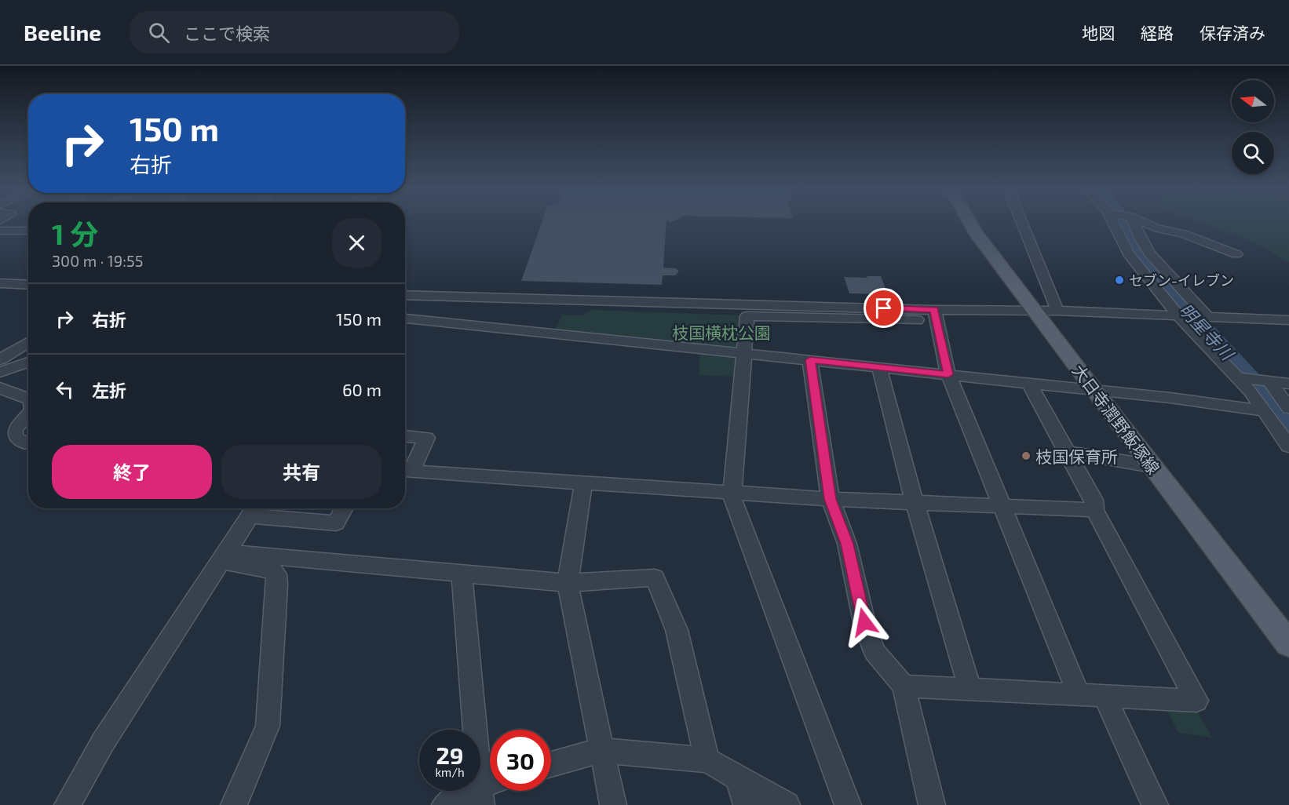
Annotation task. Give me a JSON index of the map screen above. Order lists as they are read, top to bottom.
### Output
{
  "streets": {
    "main road": ["大日寺潤野飯塚線"]
  },
  "water": ["明星寺川"],
  "parks": ["枝国横枕公園"],
  "places": ["セブン-イレブン", "枝国保育所"],
  "north": "left",
  "page": {
    "header": "Beeline",
    "search": "ここで検索",
    "nav": ["地図", "経路", "保存済み"],
    "turn": ["150 m", "右折"],
    "heading": ["1 分", "300 m · 19:55"],
    "list": [
      {
        "name": "右折",
        "value": "150 m"
      },
      {
        "name": "左折",
        "value": "60 m"
      }
    ],
    "buttons": ["終了", "共有"],
    "speed": "29 km/h",
    "limit": "30"
  }
}
